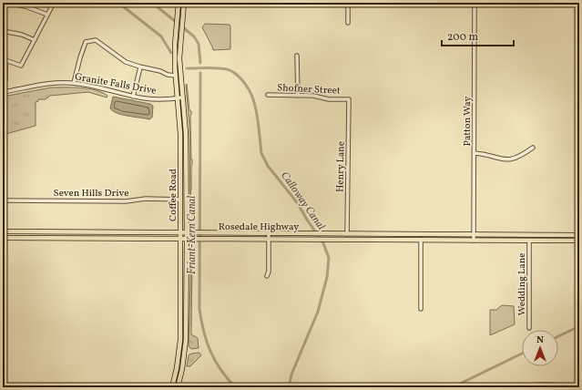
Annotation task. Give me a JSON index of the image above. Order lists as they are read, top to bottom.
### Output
{
  "streets": {
    "main road": ["Coffee Road", "Rosedale Highway"],
    "street": [
      "Granite Falls Drive",
      "Shofner Street",
      "Patton Way",
      "Henry Lane",
      "Seven Hills Drive",
      "Wedding Lane"
    ]
  },
  "crossings": [
    ["Granite Falls Drive", "Coffee Road"],
    ["Shofner Street", "Henry Lane"],
    ["Patton Way", "Rosedale Highway"],
    ["Henry Lane", "Rosedale Highway"],
    ["Seven Hills Drive", "Coffee Road"],
    ["Coffee Road", "Rosedale Highway"],
    ["Rosedale Highway", "Wedding Lane"]
  ],
  "water": ["Calloway Canal", "Friant-Kern Canal"],
  "scale_bar": "200 m",
  "north": "top"
}
